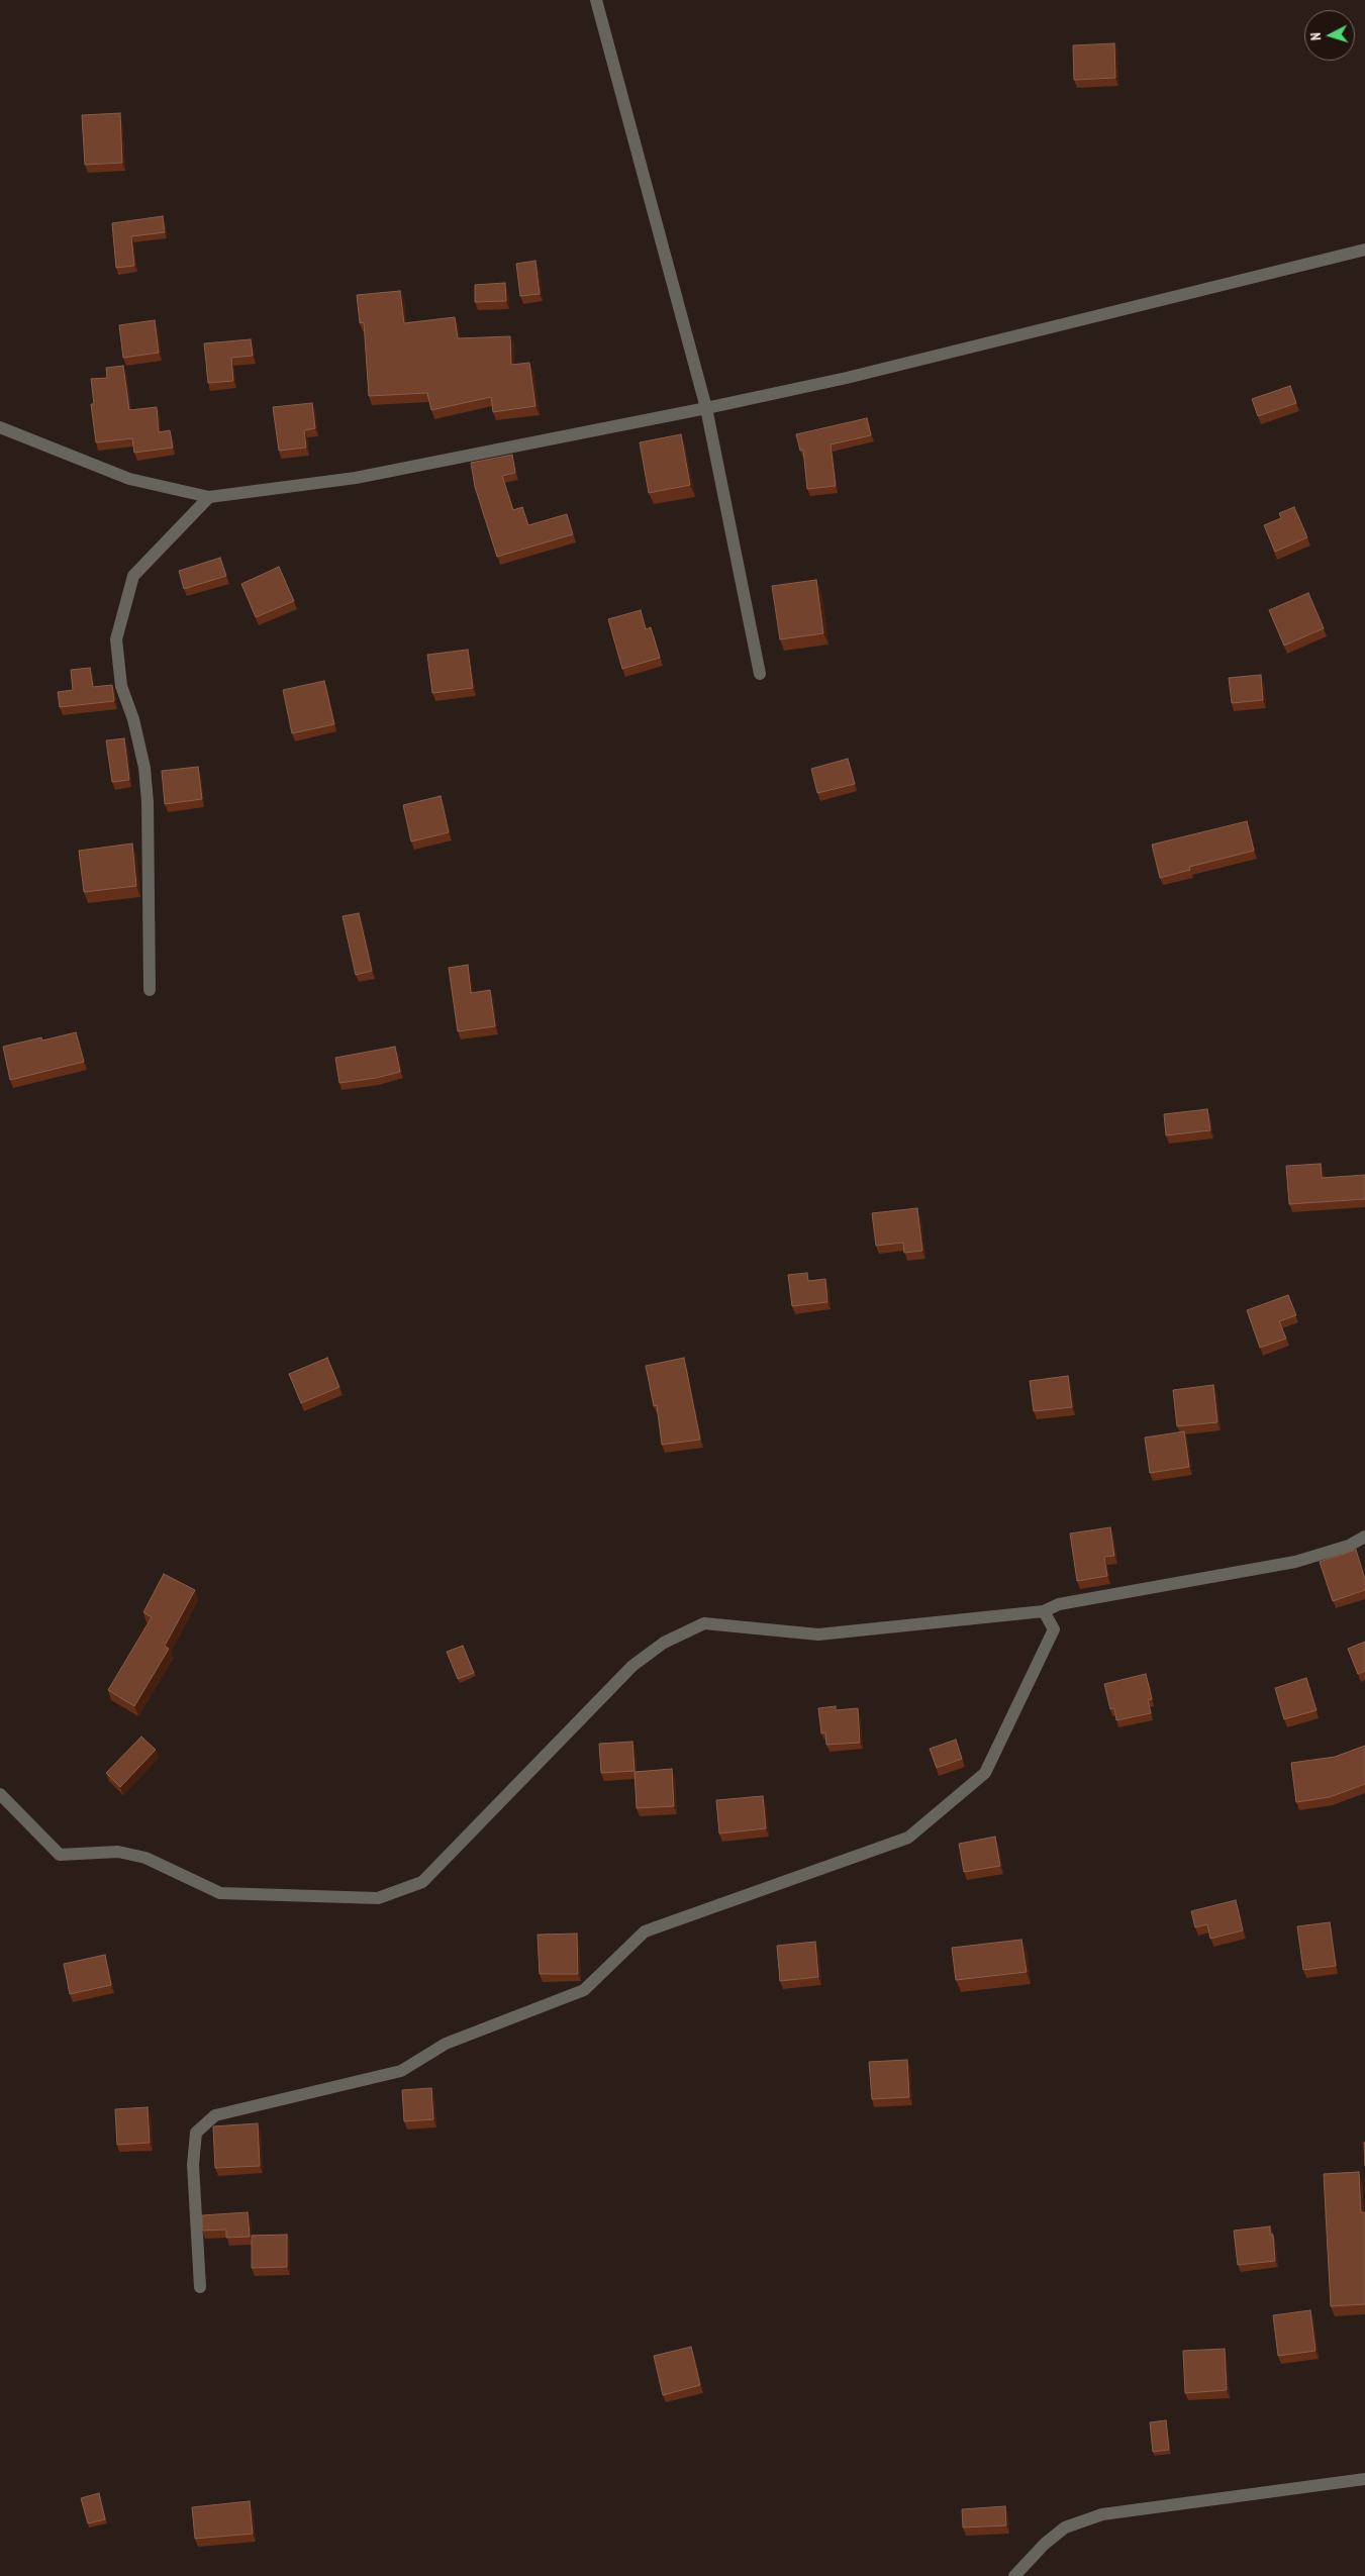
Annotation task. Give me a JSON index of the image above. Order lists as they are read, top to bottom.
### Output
{
  "north": "left"
}
